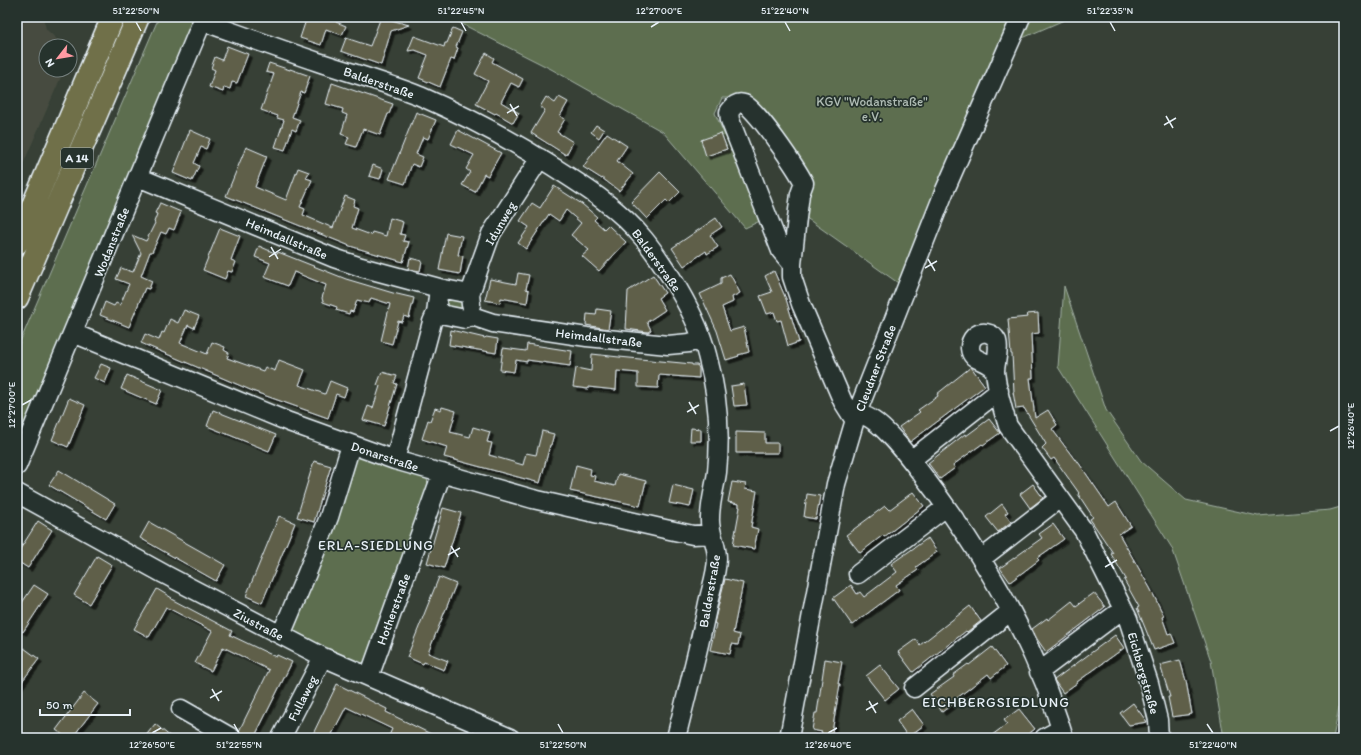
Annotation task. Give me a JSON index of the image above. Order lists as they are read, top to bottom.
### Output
{
  "streets": {
    "highway": ["A 14"],
    "street": [
      "Balderstraße",
      "Idunweg",
      "Heimdallstraße",
      "Wodanstraße",
      "Cleudner Straße",
      "Donarstraße",
      "Hotherstraße",
      "Ziustraße",
      "Eichbergstraße",
      "Fullaweg"
    ]
  },
  "crossings": [
    ["Balderstraße", "Idunweg"],
    ["Balderstraße", "Heimdallstraße"],
    ["Balderstraße", "Wodanstraße"],
    ["Balderstraße", "Donarstraße"],
    ["Idunweg", "Heimdallstraße"],
    ["Heimdallstraße", "Wodanstraße"],
    ["Wodanstraße", "Donarstraße"],
    ["Donarstraße", "Hotherstraße"],
    ["Hotherstraße", "Ziustraße"],
    ["Ziustraße", "Fullaweg"]
  ],
  "districts": ["ERLA-SIEDLUNG", "EICHBERGSIEDLUNG"],
  "parks": ["KGV \"Wodanstraße\" e.V."],
  "scale_bar": "50 m",
  "north": "bottom left",
  "coordinates": [
    "51°22'50\"N",
    "51°22'45\"N",
    "12°27'00\"E",
    "51°22'40\"N",
    "51°22'35\"N",
    "12°26'40\"E",
    "12°26'50\"E",
    "51°22'55\"N"
  ]
}
